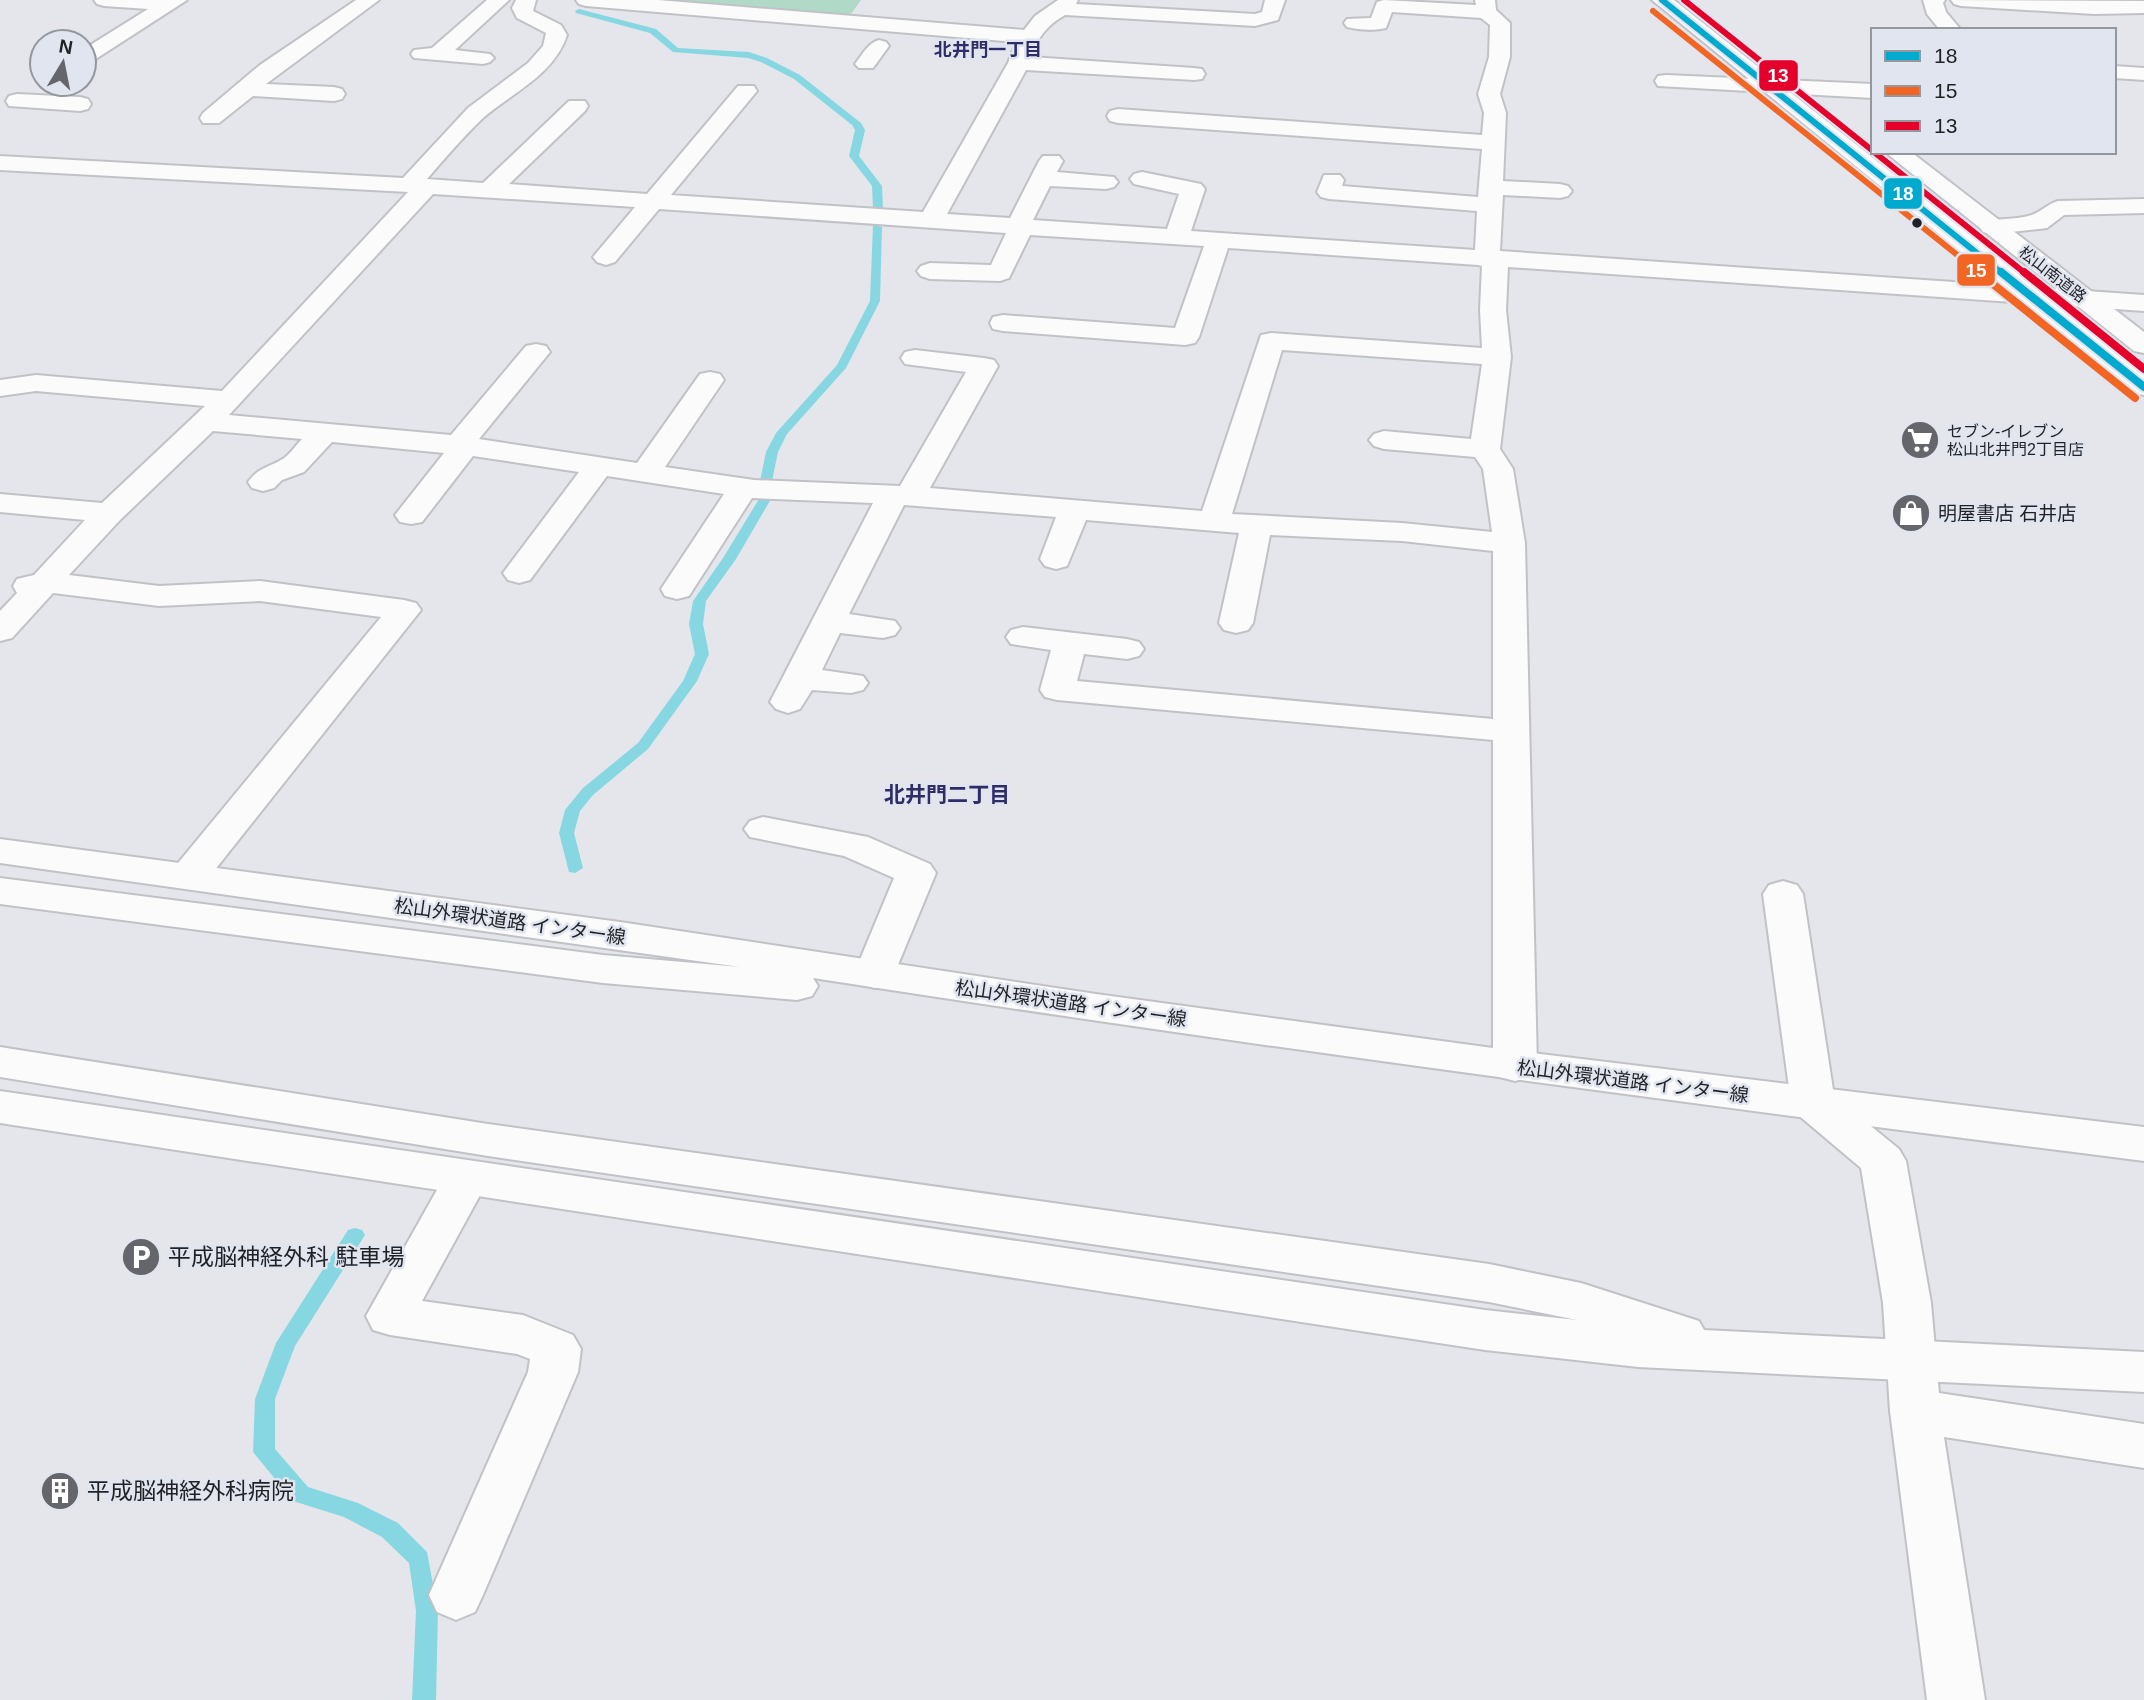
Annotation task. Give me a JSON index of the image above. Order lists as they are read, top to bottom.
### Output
{
  "streets": {
    "main road": ["松山南道路", "松山外環状道路 インター線"]
  },
  "districts": ["北井門一丁目", "北井門二丁目"],
  "places": {
    "supermarket": ["セブン-イレブン 松山北井門2丁目店"],
    "shop": ["明屋書店 石井店"],
    "parking": ["平成脳神経外科 駐車場"],
    "building": ["平成脳神経外科病院"]
  },
  "lines": ["transit line 18", "transit line 13", "transit line 15"],
  "legend": ["18", "15", "13"],
  "north": "top"
}
